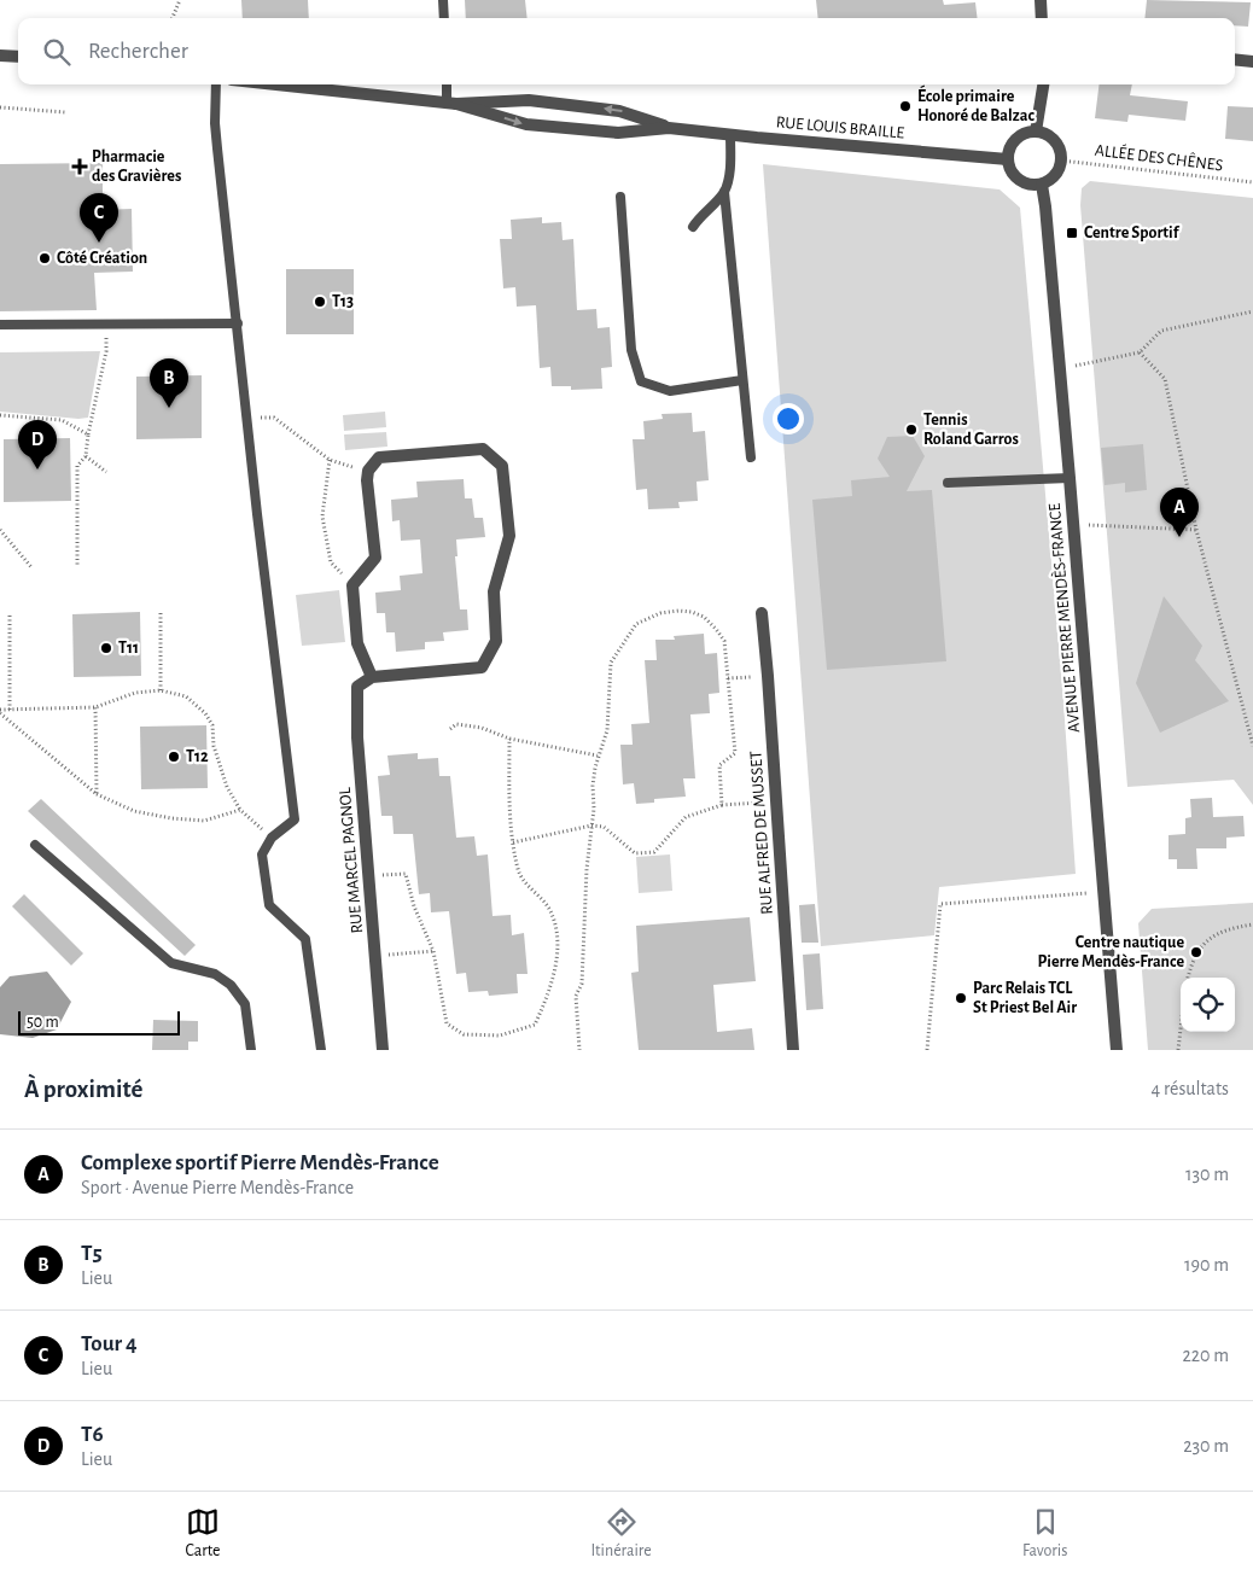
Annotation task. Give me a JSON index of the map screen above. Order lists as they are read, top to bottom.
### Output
{
  "streets": {
    "street": [
      "RUE LOUIS BRAILLE",
      "AVENUE PIERRE MENDÈS-FRANCE",
      "RUE ALFRED DE MUSSET",
      "RUE MARCEL PAGNOL"
    ],
    "path": ["ALLÉE DES CHÊNES"]
  },
  "crossings": [
    ["RUE LOUIS BRAILLE", "ALLÉE DES CHÊNES"],
    ["RUE LOUIS BRAILLE", "AVENUE PIERRE MENDÈS-FRANCE"],
    ["ALLÉE DES CHÊNES", "AVENUE PIERRE MENDÈS-FRANCE"]
  ],
  "places": {
    "other": [
      "École primaire Honoré de Balzac",
      "Côté Création",
      "T13",
      "Tennis Roland Garros",
      "T11",
      "T12",
      "Centre nautique Pierre Mendès-France",
      "Parc Relais TCL St Priest Bel Air"
    ],
    "health": ["Pharmacie des Gravières"],
    "transit": ["Centre Sportif"]
  },
  "scale_bar": "50 m",
  "page": {
    "search": "Rechercher",
    "pins": [
      "C",
      "B",
      "D",
      "A"
    ],
    "scale": "50 m",
    "heading": ["À proximité", "4 résultats"],
    "list": [
      {
        "mark": "A",
        "name": "Complexe sportif Pierre Mendès-France",
        "note": "Sport · Avenue Pierre Mendès-France",
        "value": "130 m"
      },
      {
        "mark": "B",
        "name": "T5",
        "note": "Lieu",
        "value": "190 m"
      },
      {
        "mark": "C",
        "name": "Tour 4",
        "note": "Lieu",
        "value": "220 m"
      },
      {
        "mark": "D",
        "name": "T6",
        "note": "Lieu",
        "value": "230 m"
      }
    ],
    "nav": ["Carte", "Itinéraire", "Favoris"]
  }
}
